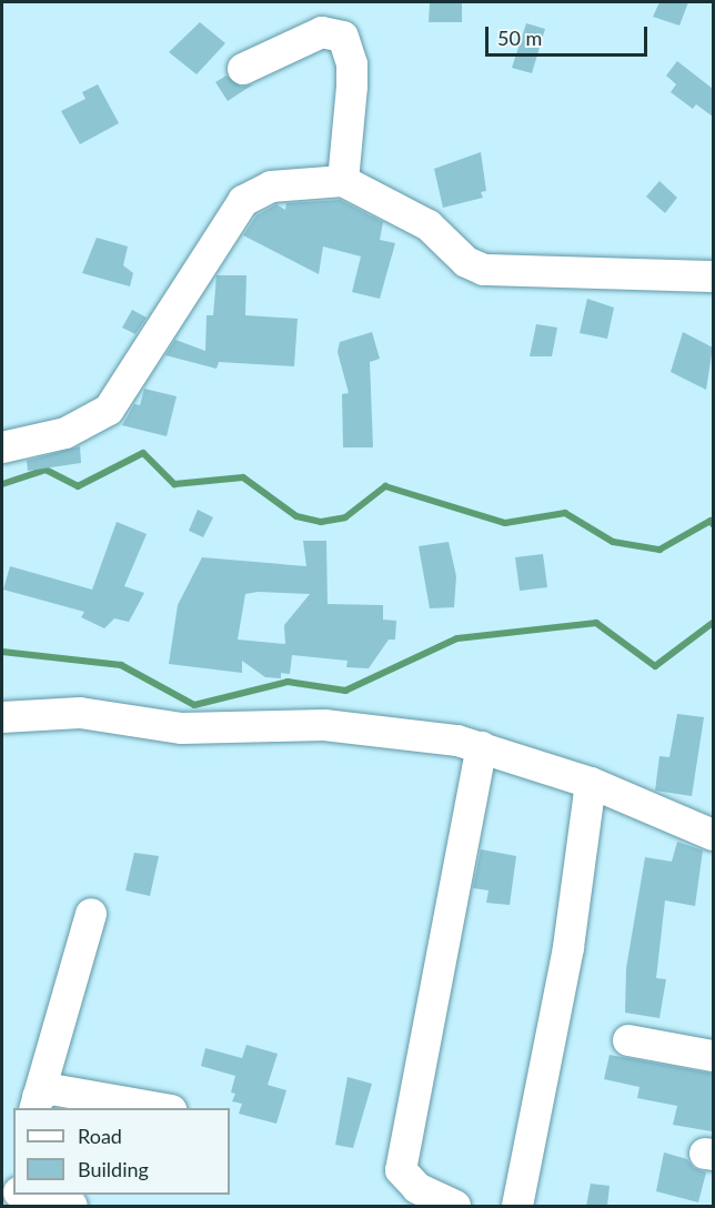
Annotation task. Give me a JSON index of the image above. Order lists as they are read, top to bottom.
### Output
{
  "legend": ["Road", "Building"],
  "scale_bar": "50 m"
}
